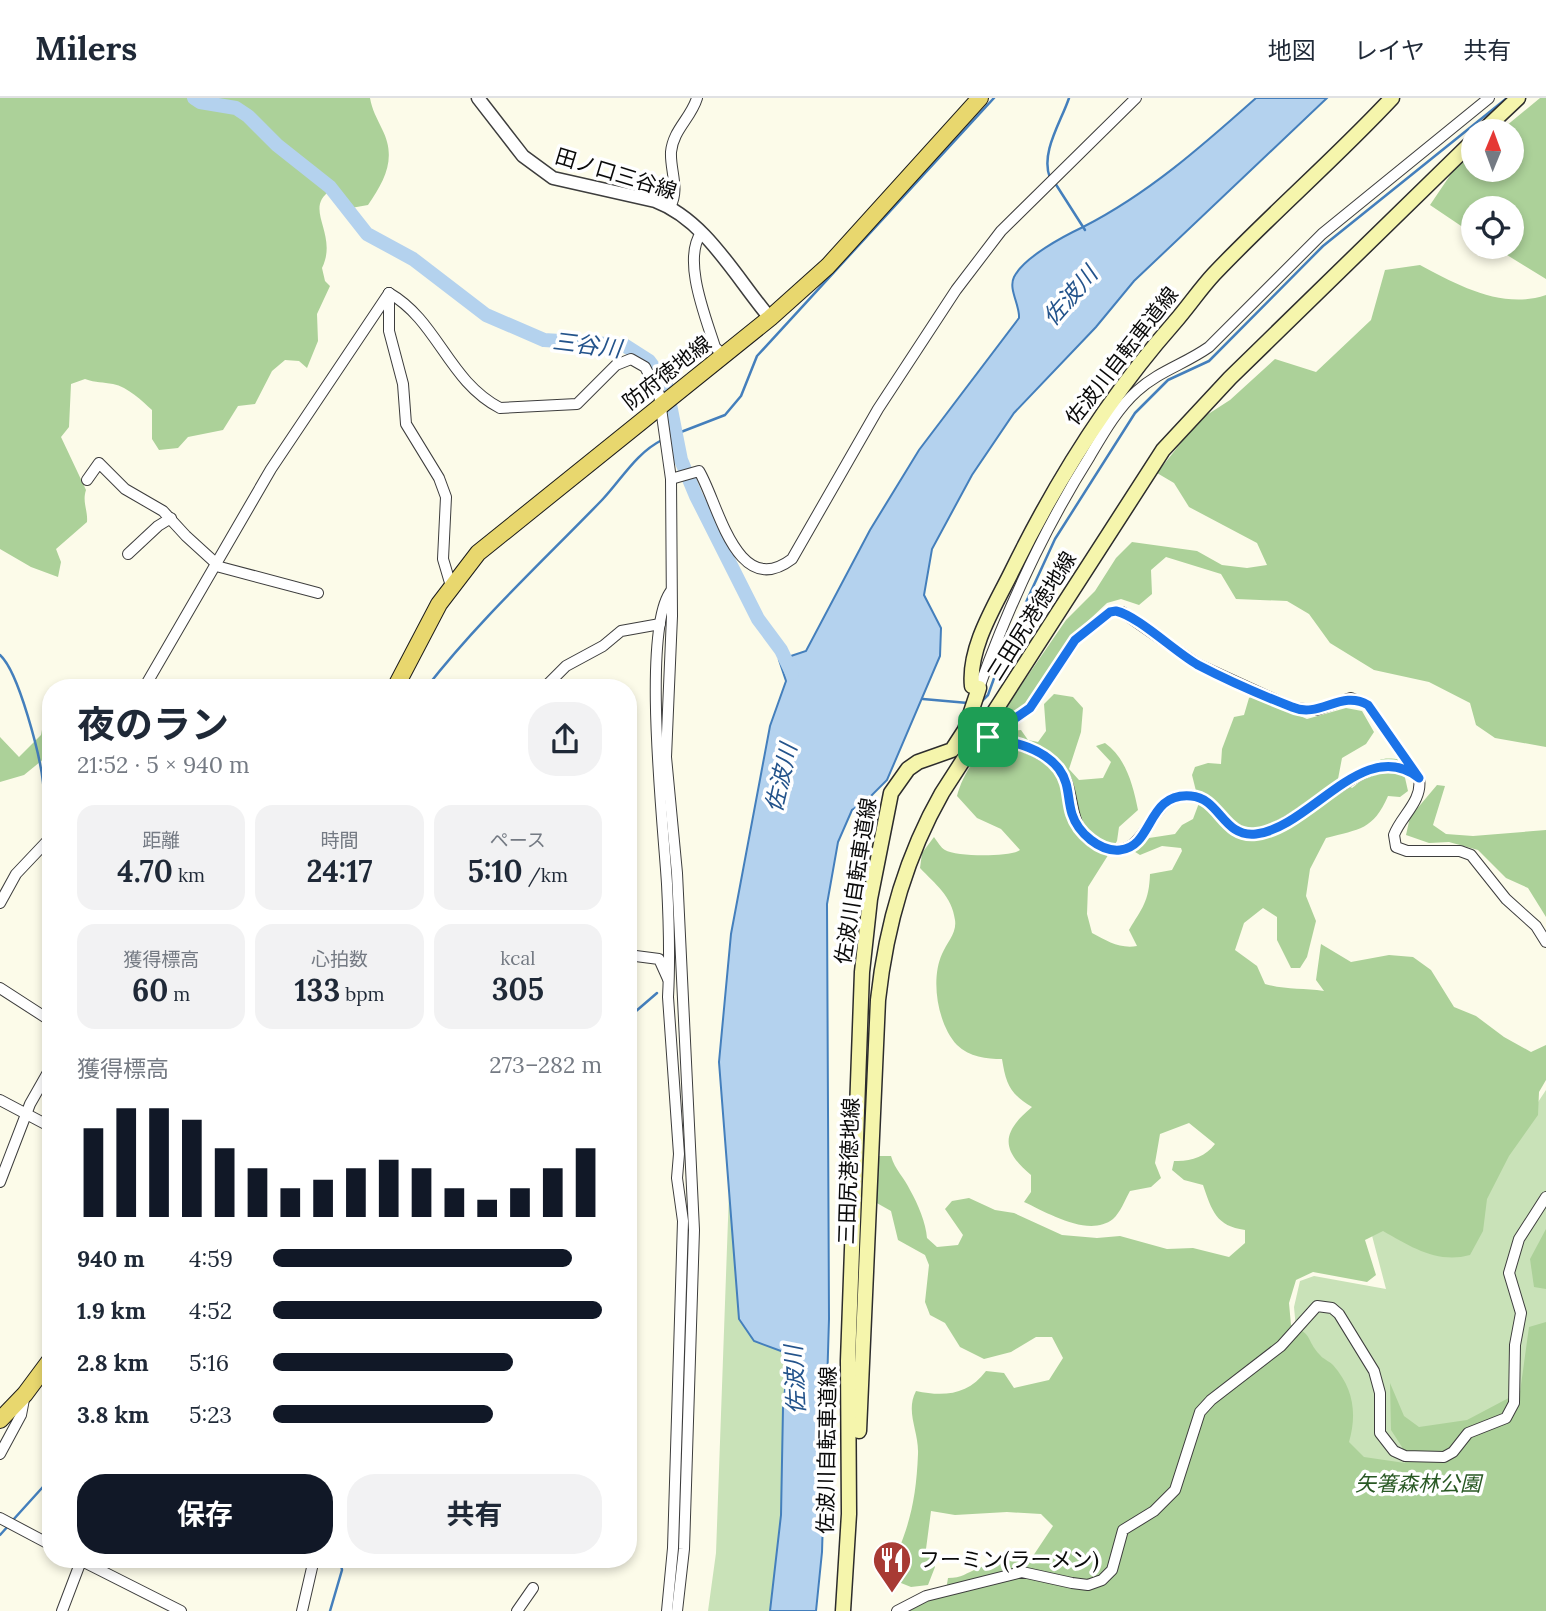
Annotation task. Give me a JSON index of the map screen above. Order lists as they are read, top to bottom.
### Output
{
  "streets": {
    "main road": ["佐波川自転車道線", "防府徳地線", "三田尻港徳地線"],
    "street": ["田ノ口三谷線"]
  },
  "crossings": [
    ["田ノ口三谷線", "防府徳地線"],
    ["佐波川自転車道線", "三田尻港徳地線"]
  ],
  "water": ["佐波川", "三谷川"],
  "parks": ["矢箸森林公園"],
  "places": {
    "restaurant": ["フーミン(ラーメン)"]
  },
  "north": "top",
  "page": {
    "header": "Milers",
    "nav": ["地図", "レイヤ", "共有"],
    "heading": ["夜のラン", "21:52 · 5 × 940 m"],
    "stats": [
      ["距離", "4.70 km"],
      ["時間", "24:17"],
      ["ペース", "5:10 /km"],
      ["獲得標高", "60 m"],
      ["心拍数", "133 bpm"],
      ["kcal", "305"]
    ],
    "chart": ["獲得標高", "273–282 m"],
    "list": [
      {
        "name": "940 m",
        "note": "4:59"
      },
      {
        "name": "1.9 km",
        "note": "4:52"
      },
      {
        "name": "2.8 km",
        "note": "5:16"
      },
      {
        "name": "3.8 km",
        "note": "5:23"
      }
    ],
    "buttons": ["保存", "共有"]
  }
}
